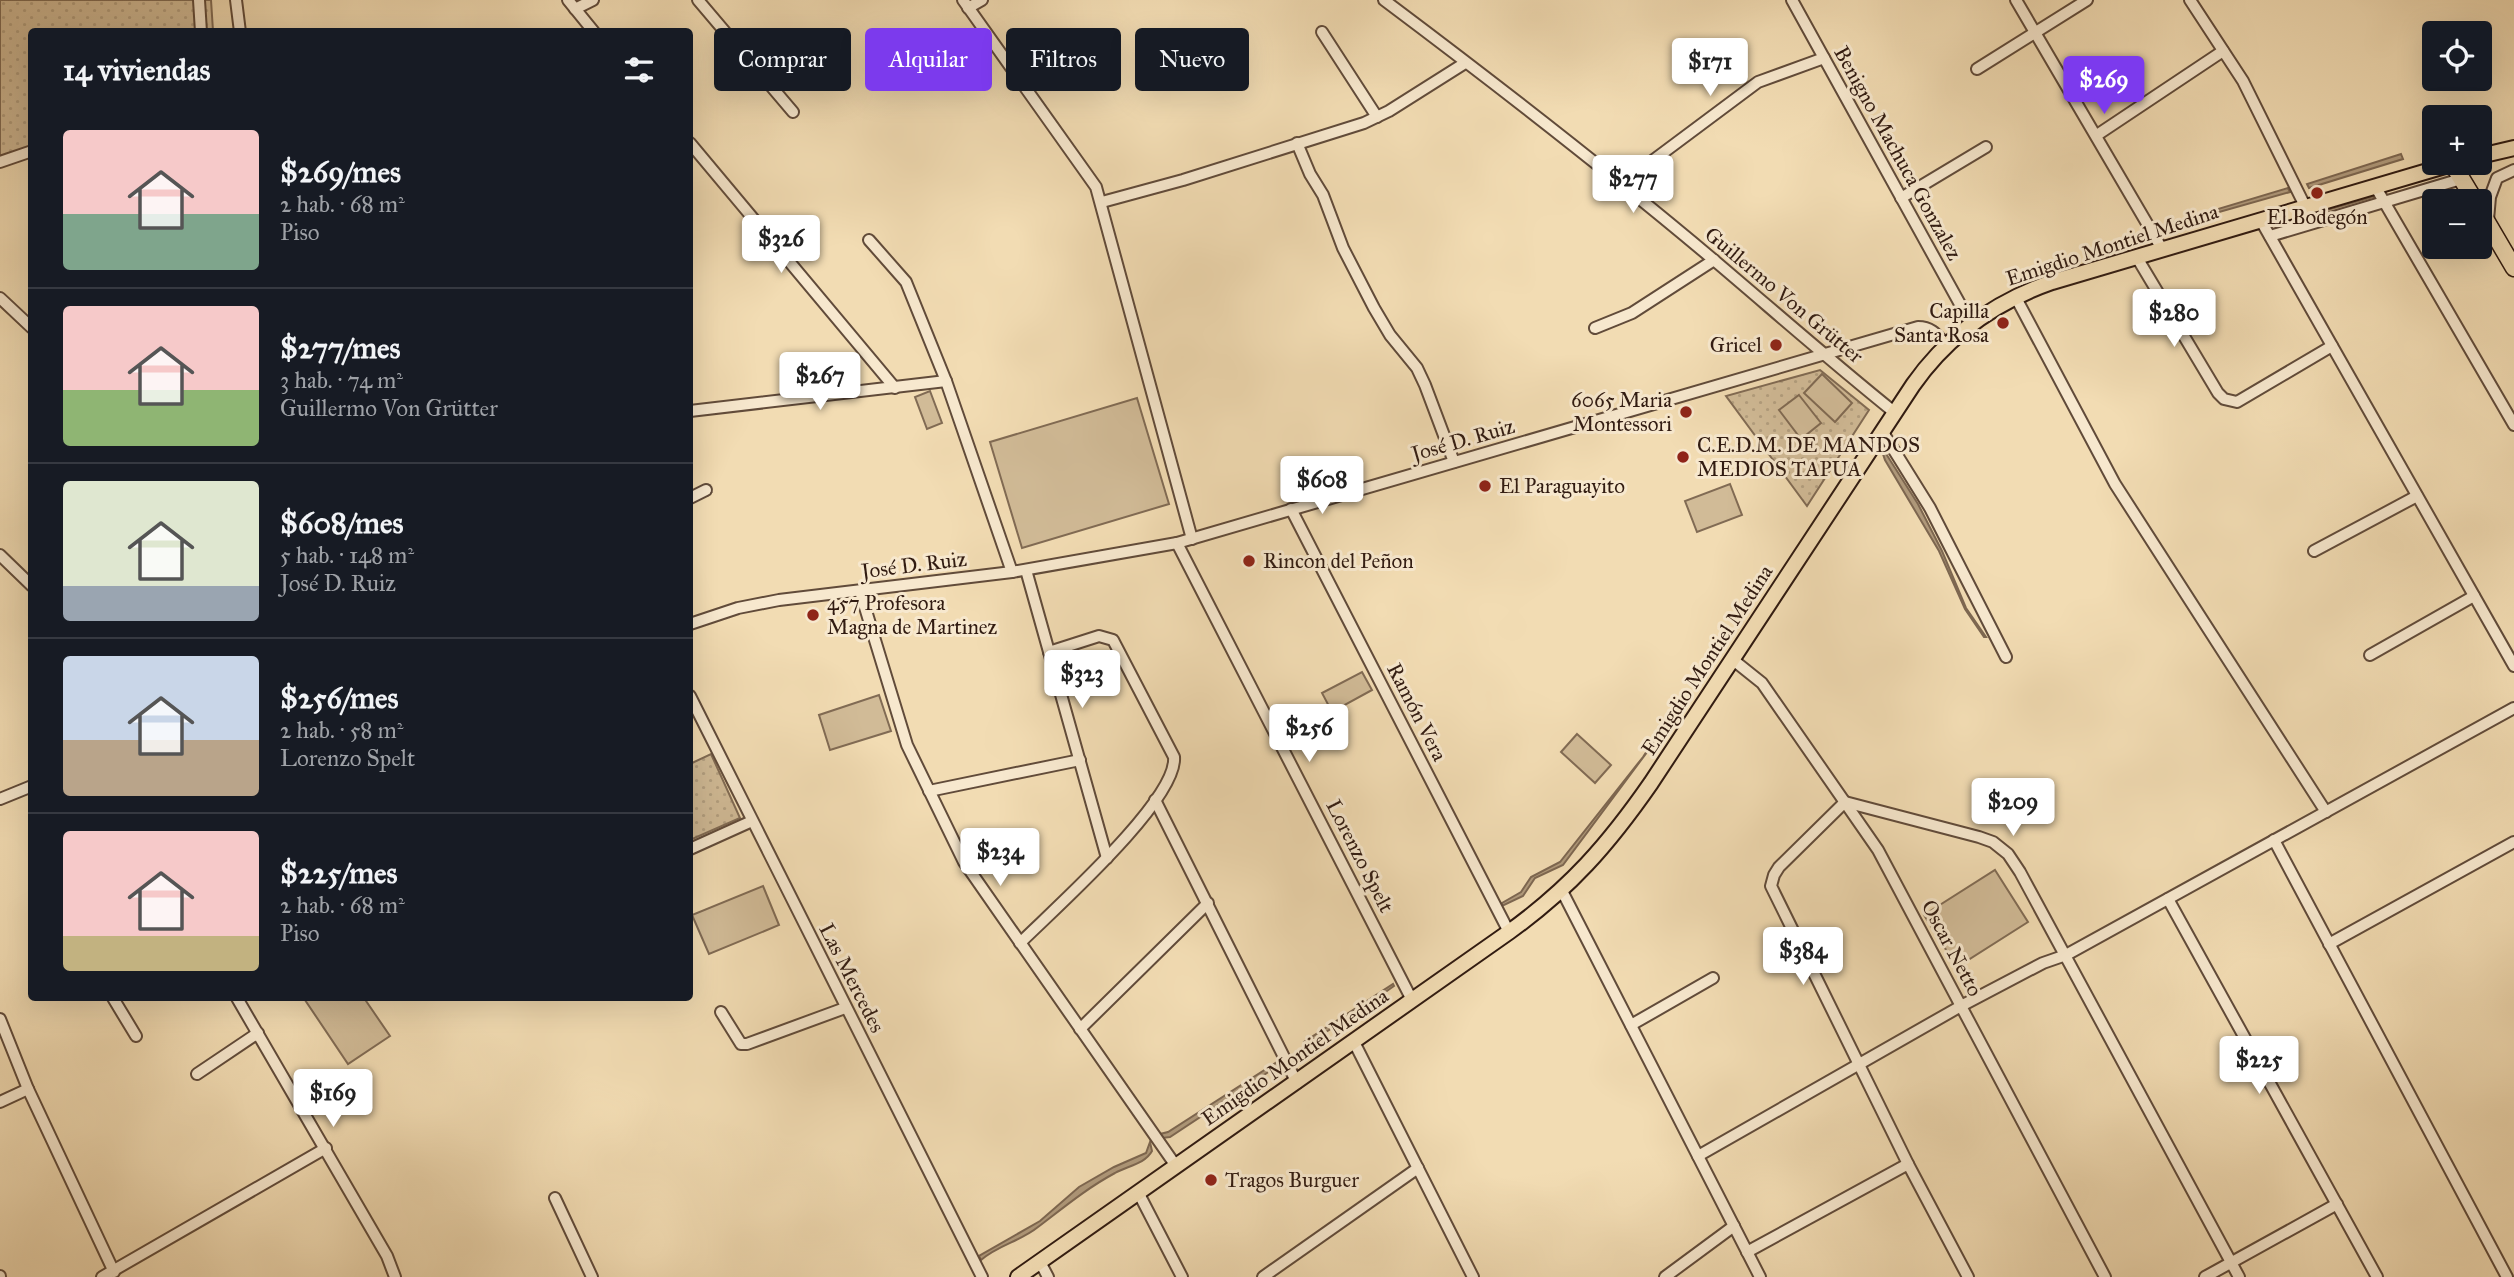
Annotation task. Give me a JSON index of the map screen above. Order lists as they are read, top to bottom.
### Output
{
  "streets": {
    "main road": ["Emigdio Montiel Medina"],
    "street": [
      "Benigno Machuca Gonzalez",
      "Guillermo Von Grütter",
      "José D. Ruiz",
      "Ramón Vera",
      "Lorenzo Spelt",
      "Oscar Netto",
      "Las Mercedes"
    ]
  },
  "crossings": [
    ["Benigno Machuca Gonzalez", "Emigdio Montiel Medina"],
    ["Emigdio Montiel Medina", "Guillermo Von Grütter"],
    ["Emigdio Montiel Medina", "José D. Ruiz"],
    ["Emigdio Montiel Medina", "Ramón Vera"],
    ["Emigdio Montiel Medina", "Lorenzo Spelt"],
    ["Emigdio Montiel Medina", "Oscar Netto"],
    ["Guillermo Von Grütter", "José D. Ruiz"],
    ["José D. Ruiz", "Ramón Vera"],
    ["José D. Ruiz", "Lorenzo Spelt"]
  ],
  "places": [
    "El Bodegón",
    "Capilla Santa Rosa",
    "Gricel",
    "6065 Maria Montessori",
    "C.E.D.M. DE MANDOS MEDIOS TAPUA",
    "El Paraguayito",
    "Rincon del Peñon",
    "457 Profesora Magna de Martinez",
    "Tragos Burguer"
  ],
  "page": {
    "map_buttons": ["+", "−"],
    "chip": [
      "Comprar",
      "Alquilar",
      "Filtros",
      "Nuevo"
    ],
    "heading": "14 viviendas",
    "price": [
      "$171",
      "$269",
      "$277",
      "$326",
      "$280",
      "$267",
      "$608",
      "$323",
      "$256",
      "$209",
      "$234",
      "$384",
      "$225",
      "$169"
    ],
    "list": [
      {
        "name": "$269/mes",
        "note": "2 hab. · 68 m² · Piso"
      },
      {
        "name": "$277/mes",
        "note": "3 hab. · 74 m² · Guillermo Von Grütter"
      },
      {
        "name": "$608/mes",
        "note": "5 hab. · 148 m² · José D. Ruiz"
      },
      {
        "name": "$256/mes",
        "note": "2 hab. · 58 m² · Lorenzo Spelt"
      },
      {
        "name": "$225/mes",
        "note": "2 hab. · 68 m² · Piso"
      }
    ]
  }
}
